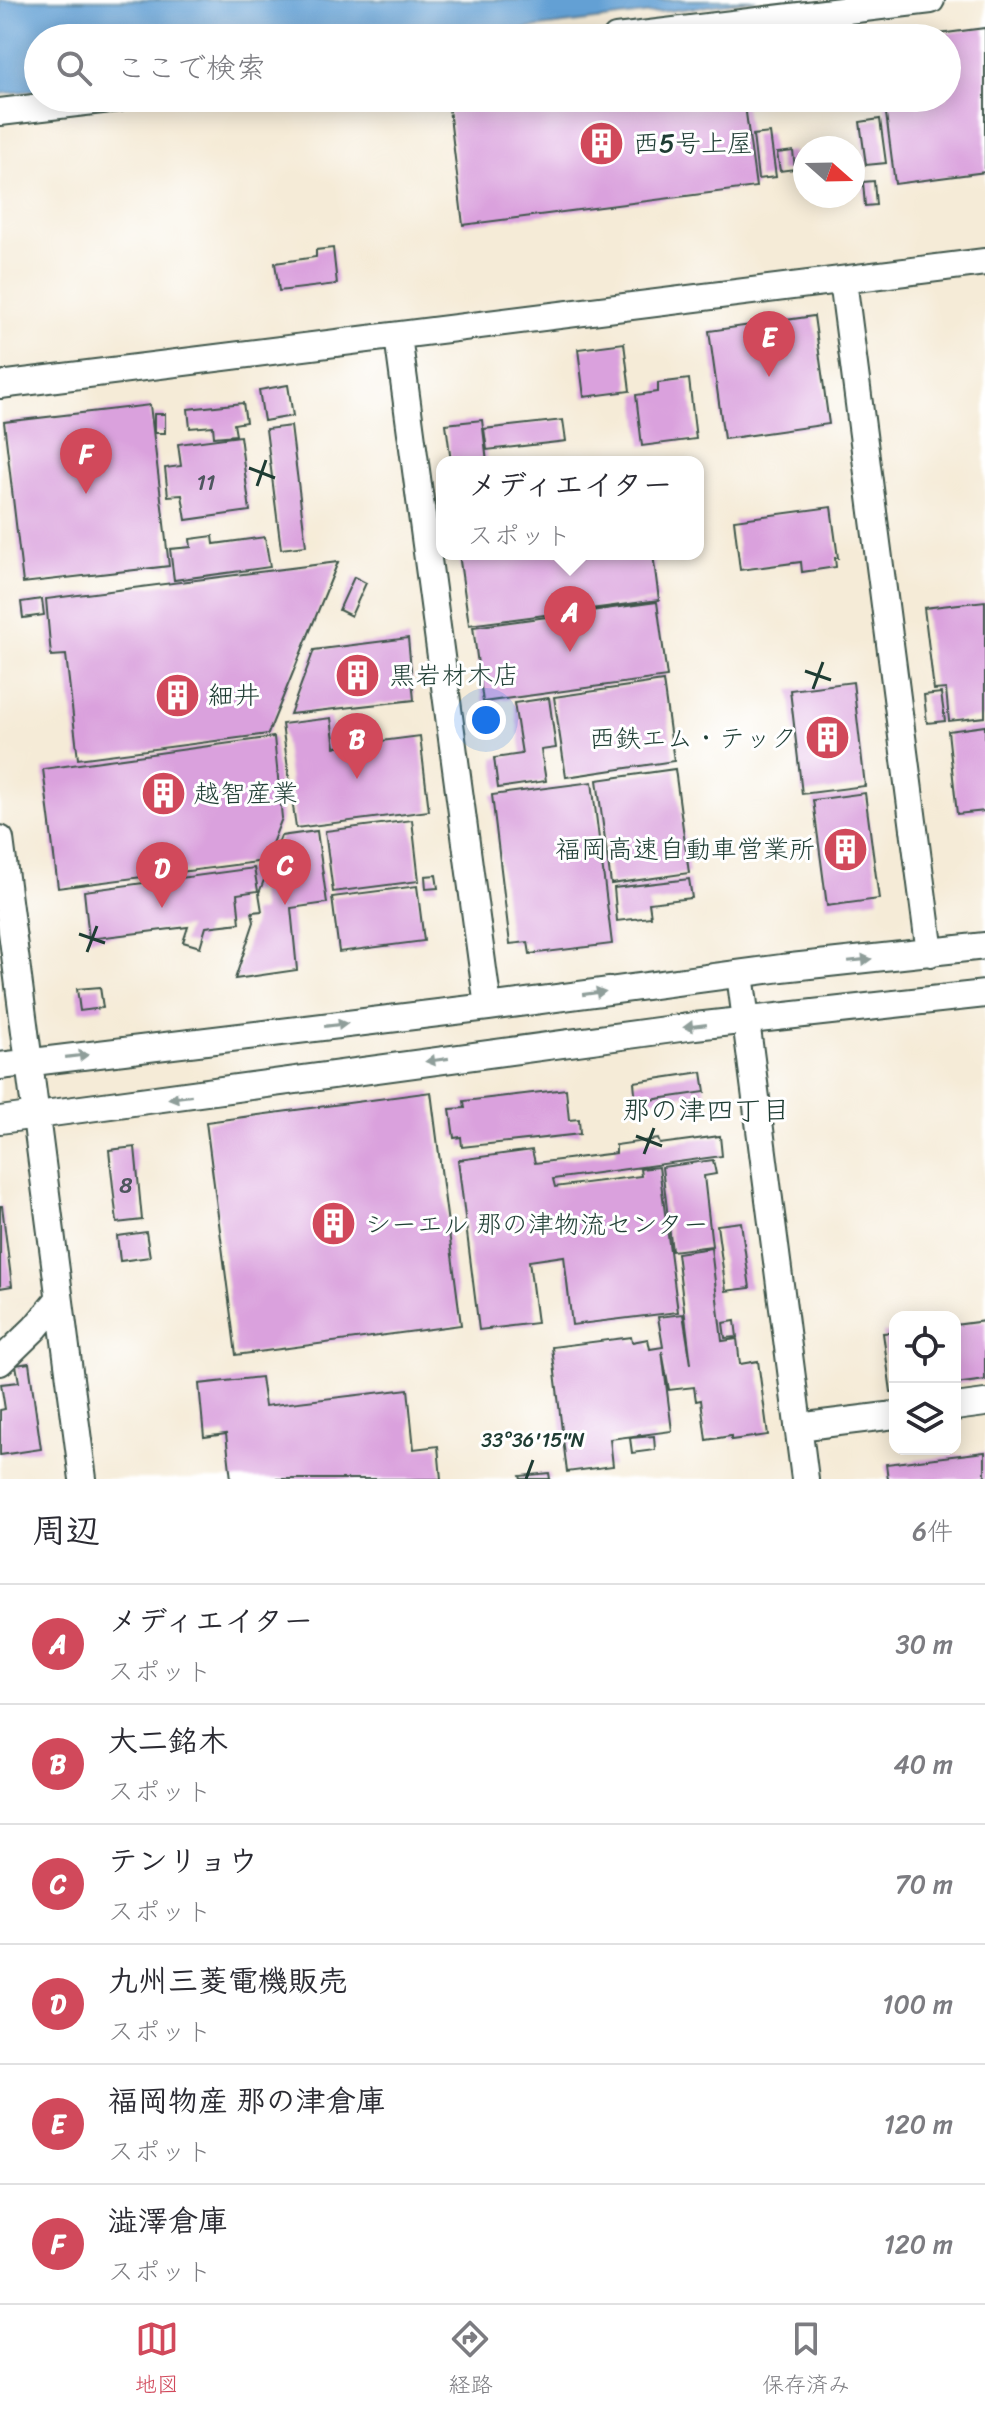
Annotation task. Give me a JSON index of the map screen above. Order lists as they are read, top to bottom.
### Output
{
  "districts": ["那の津四丁目"],
  "places": {
    "building": [
      "西5号上屋",
      "黒岩材木店",
      "細井",
      "西鉄エム・テック",
      "越智産業",
      "福岡高速自動車営業所",
      "シーエル 那の津物流センター"
    ]
  },
  "house_numbers": ["11", "8"],
  "north": "right",
  "page": {
    "search": "ここで検索",
    "pins": [
      "E",
      "F",
      "A",
      "B",
      "C",
      "D"
    ],
    "popup": ["メディエイター", "スポット"],
    "heading": ["周辺", "6件"],
    "list": [
      {
        "mark": "A",
        "name": "メディエイター",
        "note": "スポット",
        "value": "30 m"
      },
      {
        "mark": "B",
        "name": "大二銘木",
        "note": "スポット",
        "value": "40 m"
      },
      {
        "mark": "C",
        "name": "テンリョウ",
        "note": "スポット",
        "value": "70 m"
      },
      {
        "mark": "D",
        "name": "九州三菱電機販売",
        "note": "スポット",
        "value": "100 m"
      },
      {
        "mark": "E",
        "name": "福岡物産 那の津倉庫",
        "note": "スポット",
        "value": "120 m"
      },
      {
        "mark": "F",
        "name": "澁澤倉庫",
        "note": "スポット",
        "value": "120 m"
      }
    ],
    "nav": ["地図", "経路", "保存済み"]
  },
  "coordinates": ["33°36'15\"N"]
}
